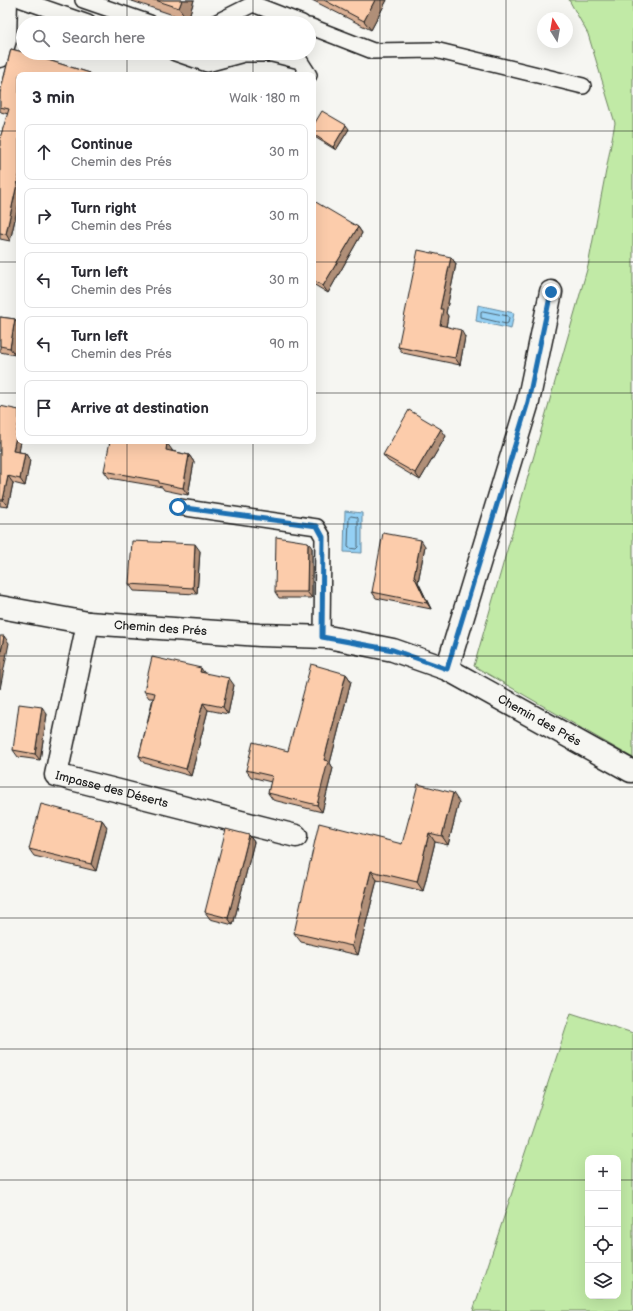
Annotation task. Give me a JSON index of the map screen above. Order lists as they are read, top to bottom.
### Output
{
  "streets": {
    "street": ["Chemin des Prés", "Impasse des Déserts"]
  },
  "crossings": [
    ["Chemin des Prés", "Impasse des Déserts"]
  ],
  "north": "top",
  "page": {
    "search": "Search here",
    "heading": ["3 min", "Walk · 180 m"],
    "list": [
      ["Continue", "Chemin des Prés", "30 m"],
      ["Turn right", "Chemin des Prés", "30 m"],
      ["Turn left", "Chemin des Prés", "30 m"],
      ["Turn left", "Chemin des Prés", "90 m"],
      "Arrive at destination"
    ],
    "map_buttons": ["+", "−"]
  }
}
